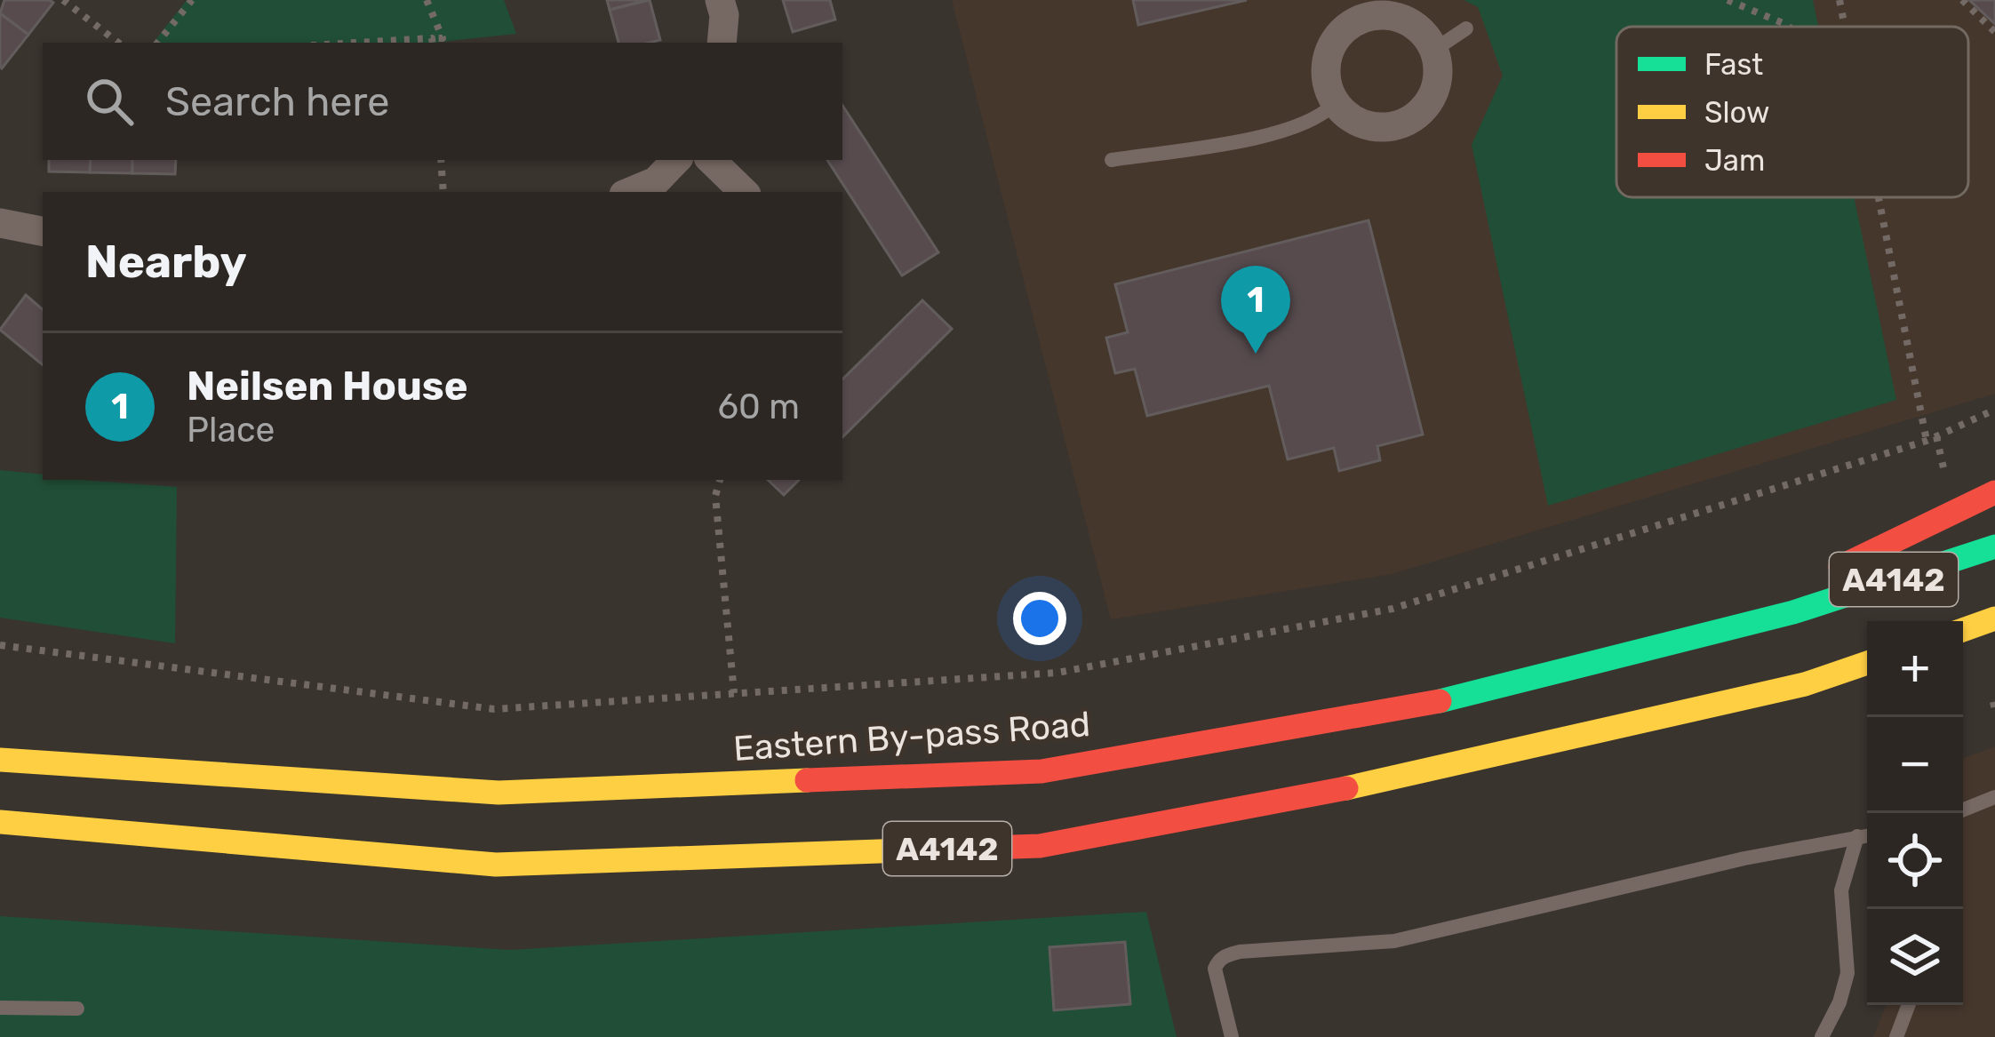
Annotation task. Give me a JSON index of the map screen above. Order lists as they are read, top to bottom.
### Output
{
  "streets": {
    "highway": ["A4142", "Eastern By-pass Road"]
  },
  "legend": ["Fast", "Slow", "Jam"],
  "page": {
    "search": "Search here",
    "heading": "Nearby",
    "pins": "1",
    "list": [
      {
        "mark": "1",
        "name": "Neilsen House",
        "note": "Place",
        "value": "60 m"
      }
    ],
    "map_buttons": ["+", "−"]
  }
}
